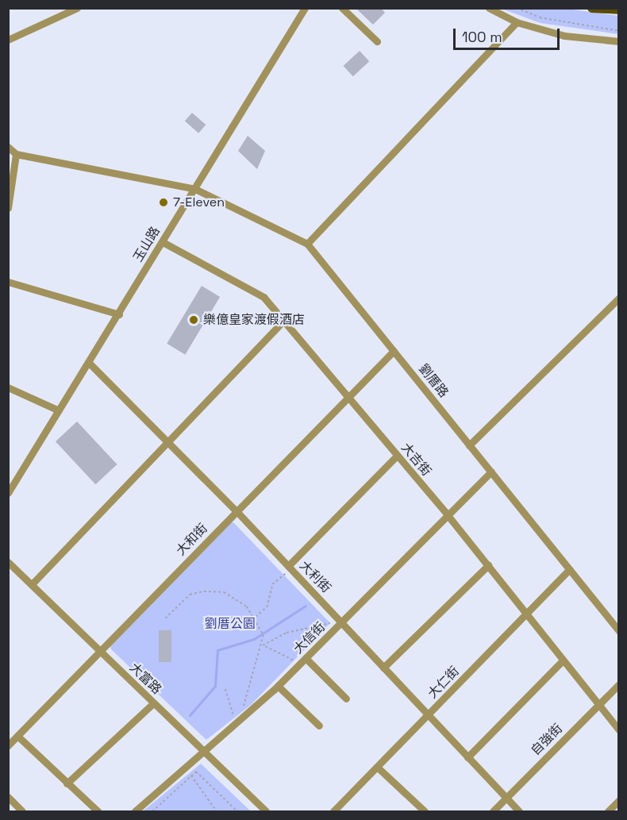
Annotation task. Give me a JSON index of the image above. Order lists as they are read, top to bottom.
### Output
{
  "streets": {
    "street": [
      "玉山路",
      "劉厝路",
      "大吉街",
      "大和街",
      "大利街",
      "大信街",
      "大富路",
      "大仁街",
      "自強街"
    ]
  },
  "crossings": [
    ["玉山路", "劉厝路"],
    ["玉山路", "大吉街"],
    ["玉山路", "大利街"],
    ["劉厝路", "大和街"],
    ["劉厝路", "大信街"],
    ["劉厝路", "大仁街"],
    ["大吉街", "大和街"],
    ["大吉街", "大信街"],
    ["大吉街", "大仁街"],
    ["大吉街", "自強街"],
    ["大和街", "大利街"],
    ["大和街", "大富路"],
    ["大利街", "大信街"],
    ["大利街", "大仁街"],
    ["大利街", "自強街"],
    ["大信街", "大富路"]
  ],
  "parks": ["劉厝公園"],
  "places": ["7-Eleven", "樂億皇家渡假酒店"],
  "scale_bar": "100 m"
}
